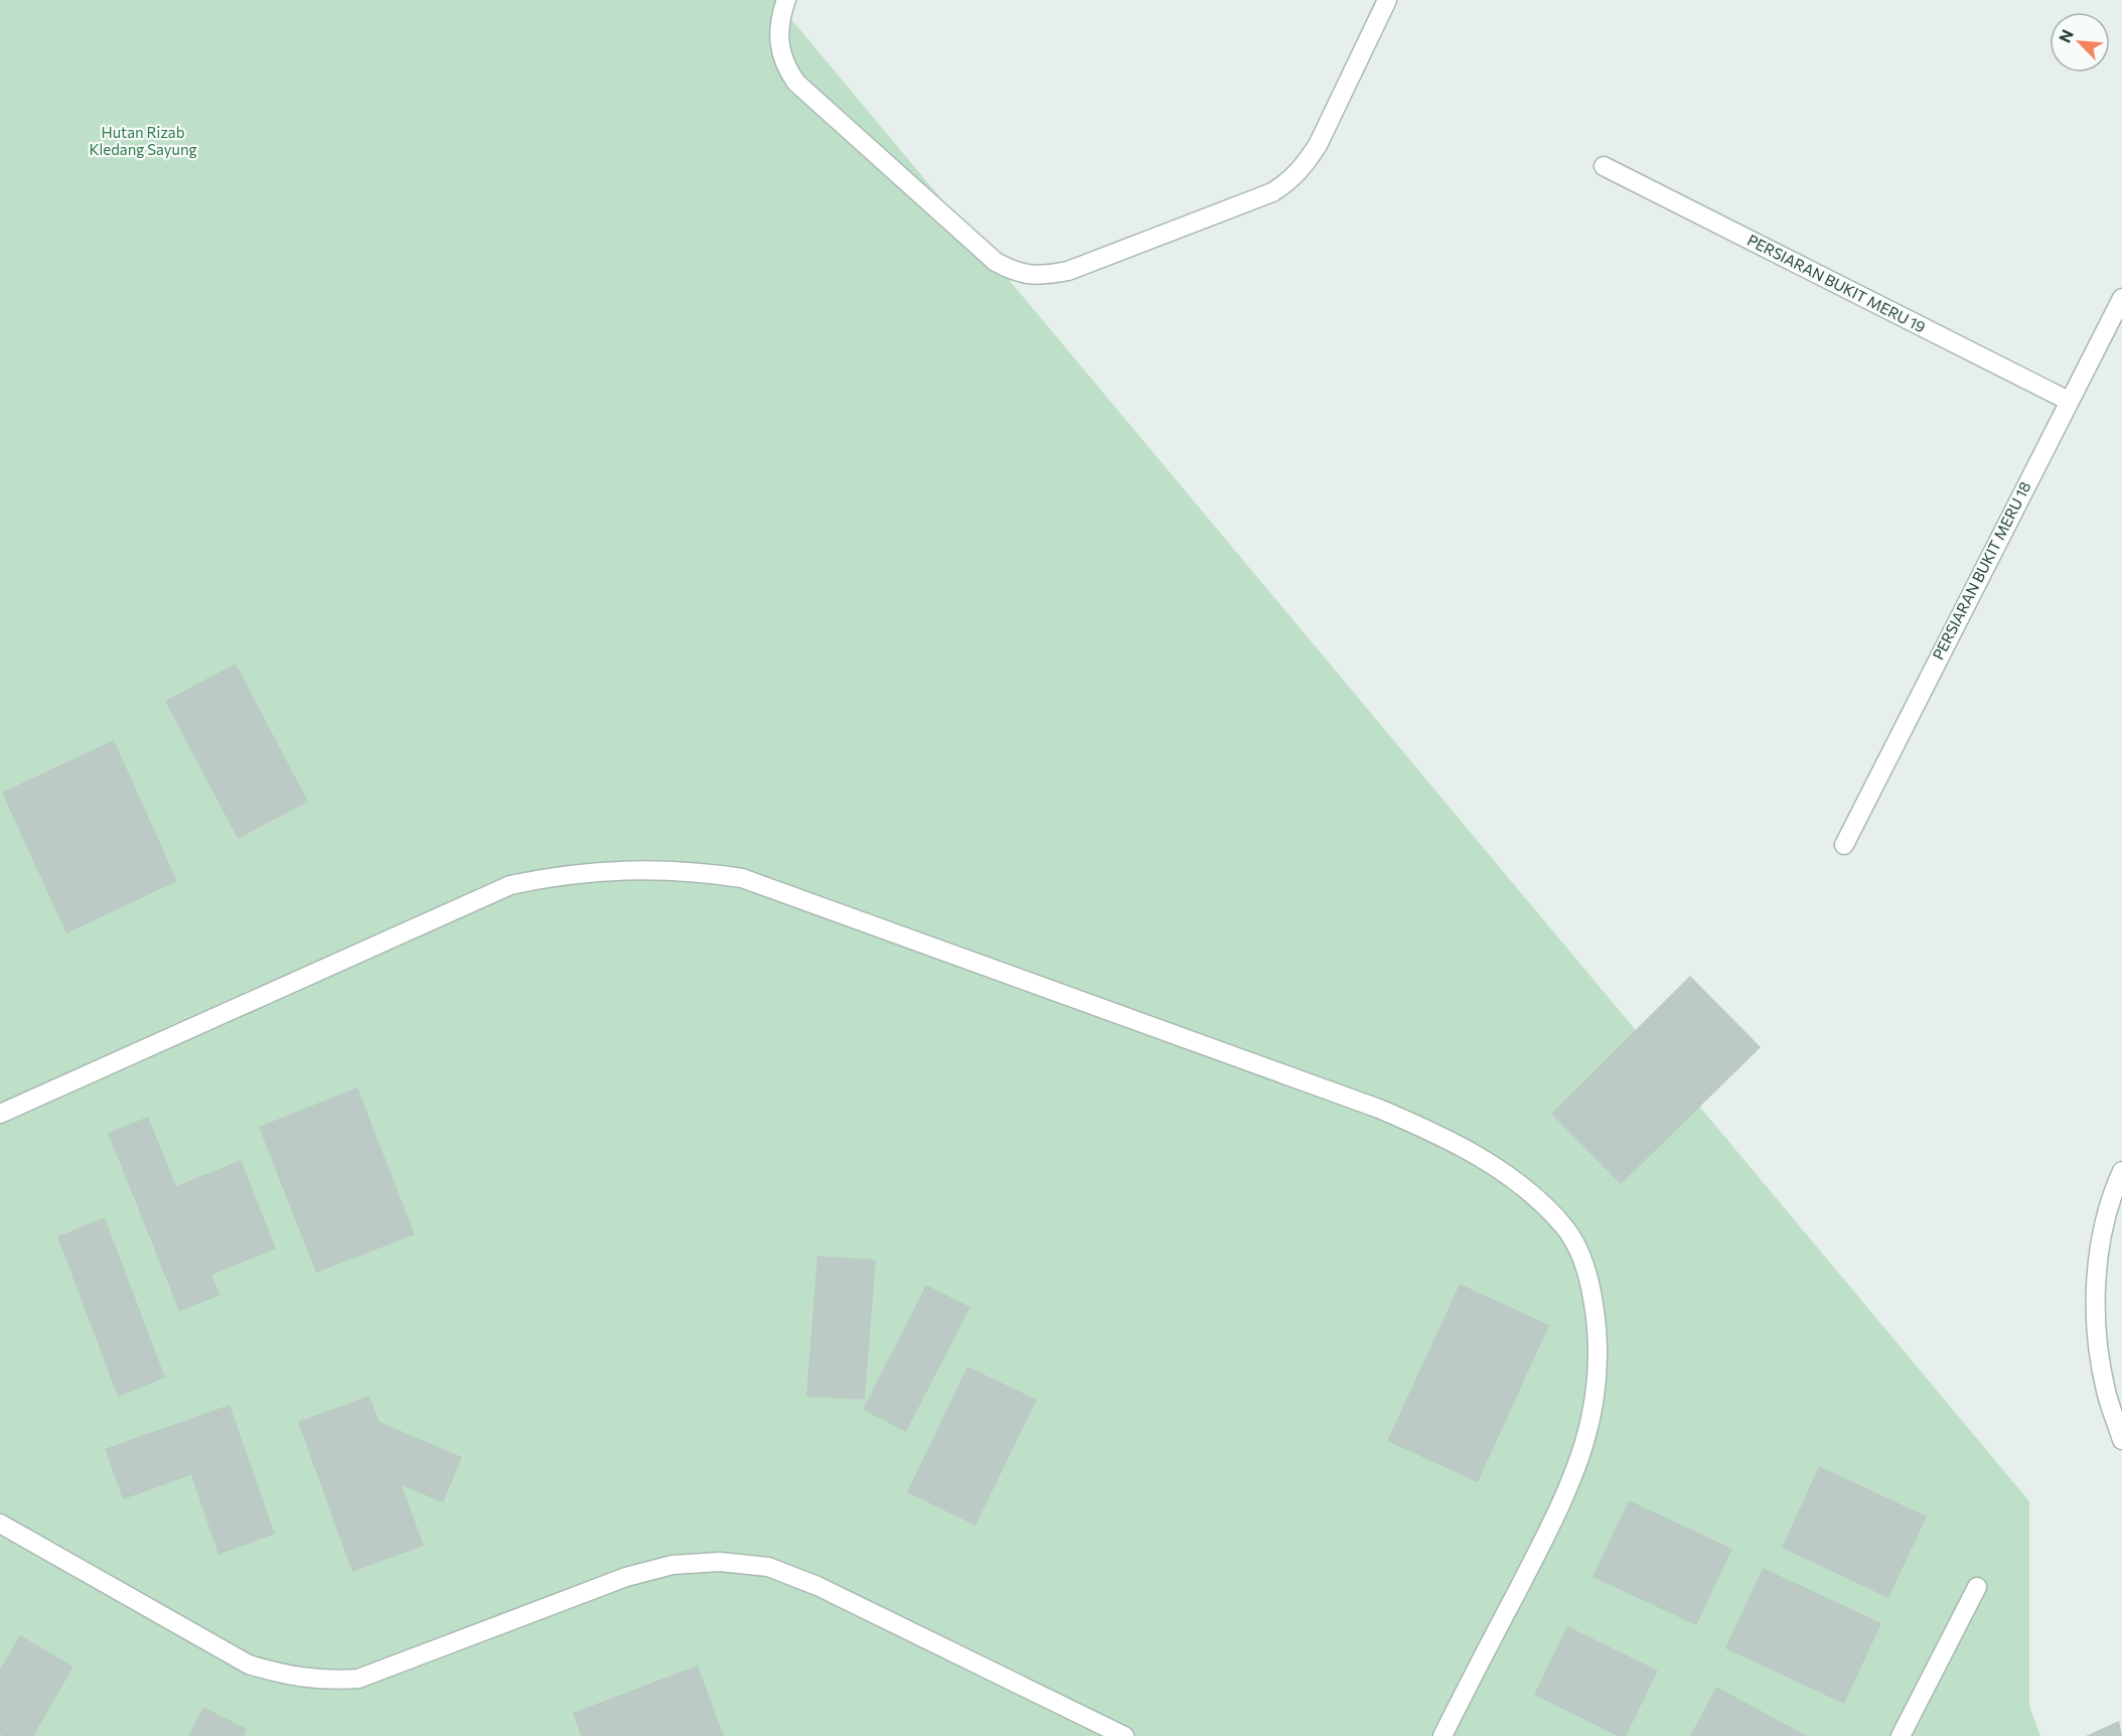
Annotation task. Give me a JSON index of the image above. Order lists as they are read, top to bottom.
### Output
{
  "streets": {
    "street": ["PERSIARAN BUKIT MERU 19", "PERSIARAN BUKIT MERU 18"]
  },
  "crossings": [
    ["PERSIARAN BUKIT MERU 19", "PERSIARAN BUKIT MERU 18"]
  ],
  "parks": ["Hutan Rizab Kledang Sayung"],
  "north": "top left"
}
